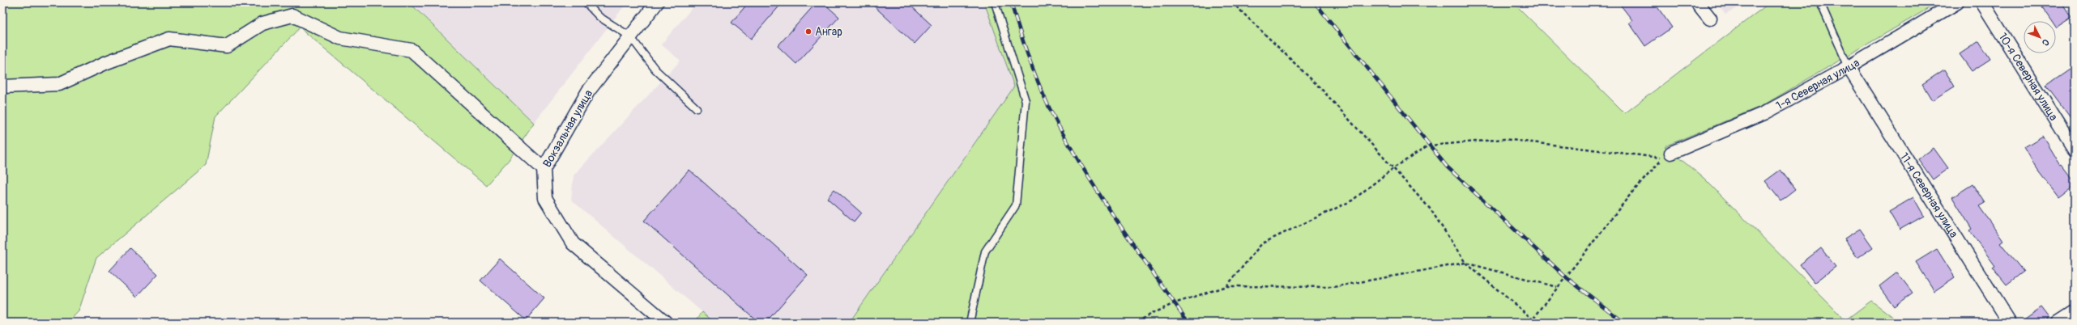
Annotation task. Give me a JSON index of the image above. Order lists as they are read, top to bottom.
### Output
{
  "streets": {
    "street": [
      "10-я Северная улица",
      "1-я Северная улица",
      "Вокзальная улица",
      "11-я Северная улица"
    ]
  },
  "crossings": [
    ["1-я Северная улица", "11-я Северная улица"]
  ],
  "places": ["Ангар"],
  "north": "bottom right"
}
